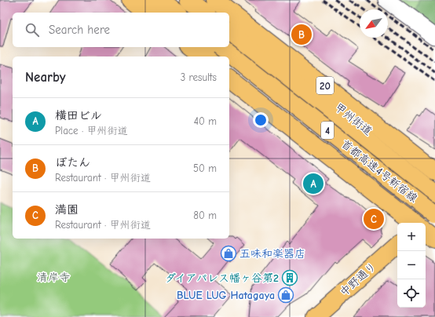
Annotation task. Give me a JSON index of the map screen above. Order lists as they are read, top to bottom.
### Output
{
  "streets": {
    "main road": [
      "20",
      "甲州街道",
      "4",
      "首都高速4号新宿線",
      "中野通り"
    ]
  },
  "parks": ["清岸寺"],
  "places": {
    "shop": ["五味和楽器店", "BLUE LUG Hatagaya"],
    "building": ["ダイアパレス幡ヶ谷第2"]
  },
  "north": "bottom left",
  "page": {
    "search": "Search here",
    "pins": ["B", "A", "C"],
    "heading": ["Nearby", "3 results"],
    "list": [
      {
        "mark": "A",
        "name": "横田ビル",
        "note": "Place · 甲州街道",
        "value": "40 m"
      },
      {
        "mark": "B",
        "name": "ぼたん",
        "note": "Restaurant · 甲州街道",
        "value": "50 m"
      },
      {
        "mark": "C",
        "name": "満園",
        "note": "Restaurant · 甲州街道",
        "value": "80 m"
      }
    ],
    "map_buttons": ["+", "−"]
  }
}
